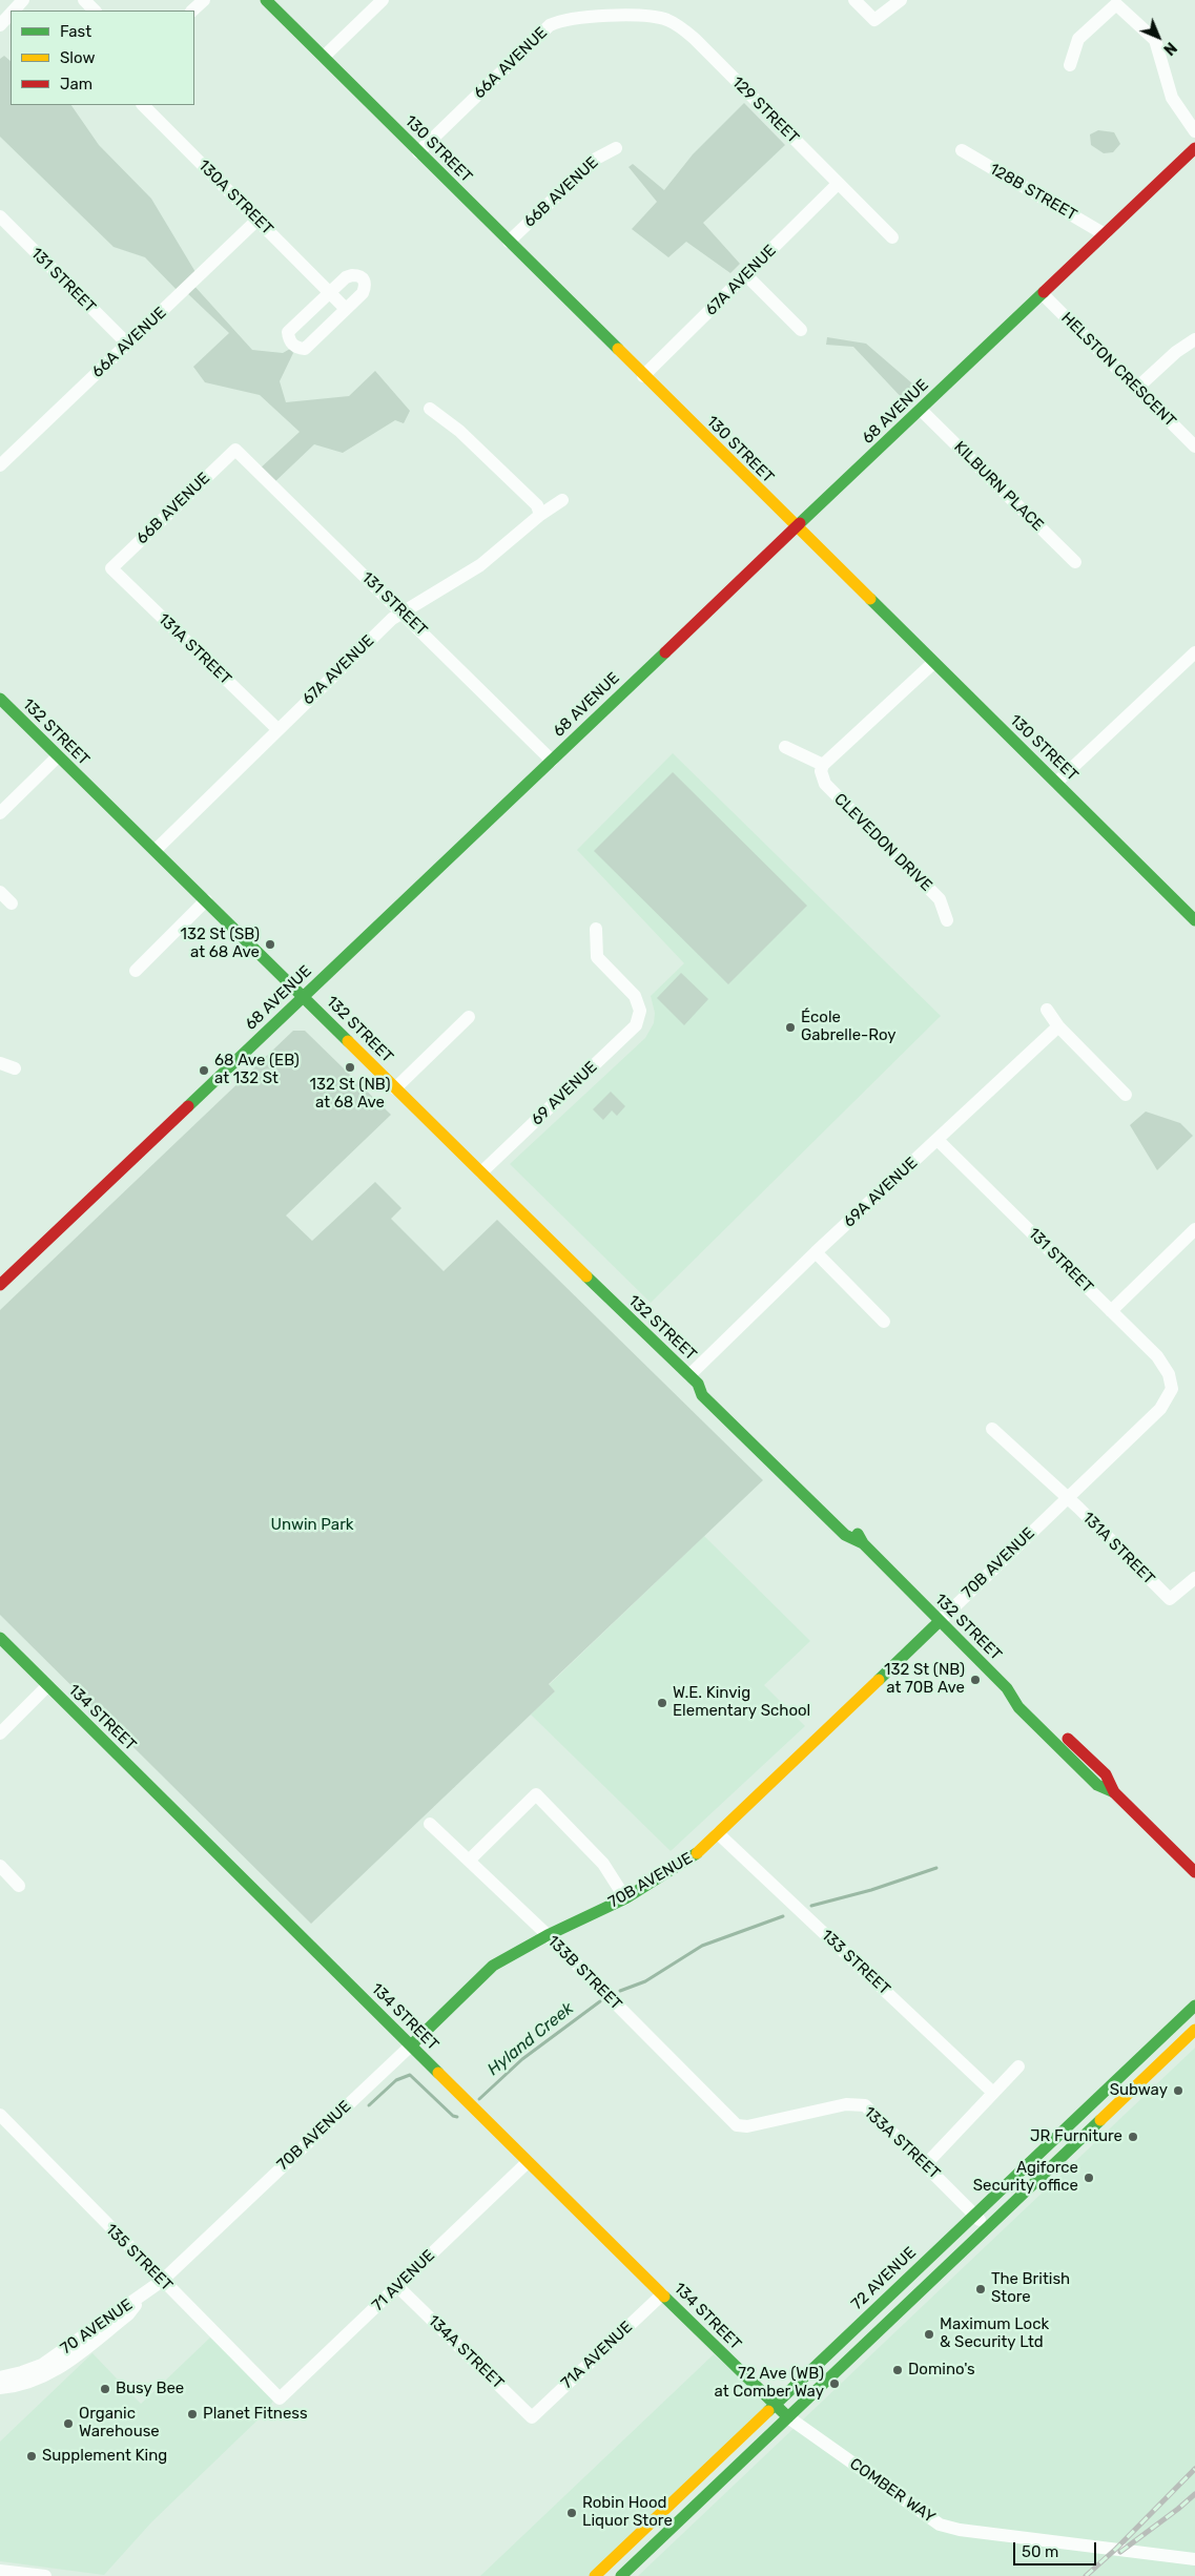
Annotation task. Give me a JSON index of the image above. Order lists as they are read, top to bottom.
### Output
{
  "streets": {
    "street": [
      "66A AVENUE",
      "129 STREET",
      "130 STREET",
      "66B AVENUE",
      "128B STREET",
      "130A STREET",
      "131 STREET",
      "67A AVENUE",
      "HELSTON CRESCENT",
      "68 AVENUE",
      "KILBURN PLACE",
      "131A STREET",
      "132 STREET",
      "CLEVEDON DRIVE",
      "69 AVENUE",
      "69A AVENUE",
      "70B AVENUE",
      "134 STREET",
      "133 STREET",
      "133B STREET",
      "133A STREET",
      "135 STREET",
      "72 AVENUE",
      "71 AVENUE",
      "70 AVENUE",
      "134A STREET",
      "71A AVENUE",
      "COMBER WAY"
    ]
  },
  "crossings": [
    ["66A AVENUE", "129 STREET"],
    ["66A AVENUE", "130 STREET"],
    ["66A AVENUE", "130A STREET"],
    ["66A AVENUE", "131 STREET"],
    ["129 STREET", "67A AVENUE"],
    ["130 STREET", "66B AVENUE"],
    ["130 STREET", "67A AVENUE"],
    ["130 STREET", "68 AVENUE"],
    ["66B AVENUE", "131 STREET"],
    ["66B AVENUE", "131A STREET"],
    ["128B STREET", "68 AVENUE"],
    ["131 STREET", "67A AVENUE"],
    ["131 STREET", "68 AVENUE"],
    ["131 STREET", "69A AVENUE"],
    ["131 STREET", "70B AVENUE"],
    ["67A AVENUE", "131A STREET"],
    ["67A AVENUE", "132 STREET"],
    ["HELSTON CRESCENT", "68 AVENUE"],
    ["68 AVENUE", "KILBURN PLACE"],
    ["68 AVENUE", "132 STREET"],
    ["131A STREET", "70B AVENUE"],
    ["132 STREET", "69 AVENUE"],
    ["132 STREET", "69A AVENUE"],
    ["132 STREET", "70B AVENUE"],
    ["70B AVENUE", "134 STREET"],
    ["70B AVENUE", "133 STREET"],
    ["70B AVENUE", "133B STREET"],
    ["70B AVENUE", "135 STREET"],
    ["70B AVENUE", "70 AVENUE"],
    ["134 STREET", "72 AVENUE"],
    ["134 STREET", "71 AVENUE"],
    ["134 STREET", "71A AVENUE"],
    ["134 STREET", "COMBER WAY"],
    ["133B STREET", "133A STREET"],
    ["133A STREET", "72 AVENUE"],
    ["135 STREET", "71 AVENUE"],
    ["71 AVENUE", "134A STREET"],
    ["134A STREET", "71A AVENUE"]
  ],
  "water": ["Hyland Creek"],
  "parks": ["Unwin Park"],
  "places": [
    "132 St (SB) at 68 Ave",
    "École Gabrelle-Roy",
    "132 St (NB) at 68 Ave",
    "68 Ave (EB) at 132 St",
    "132 St (NB) at 70B Ave",
    "W.E. Kinvig Elementary School",
    "Subway",
    "JR Furniture",
    "Agiforce Security office",
    "The British Store",
    "Maximum Lock & Security Ltd",
    "Domino's",
    "72 Ave (WB) at Comber Way",
    "Busy Bee",
    "Planet Fitness",
    "Organic Warehouse",
    "Supplement King",
    "Robin Hood Liquor Store"
  ],
  "legend": ["Fast", "Slow", "Jam"],
  "scale_bar": "50 m",
  "north": "bottom right"
}
